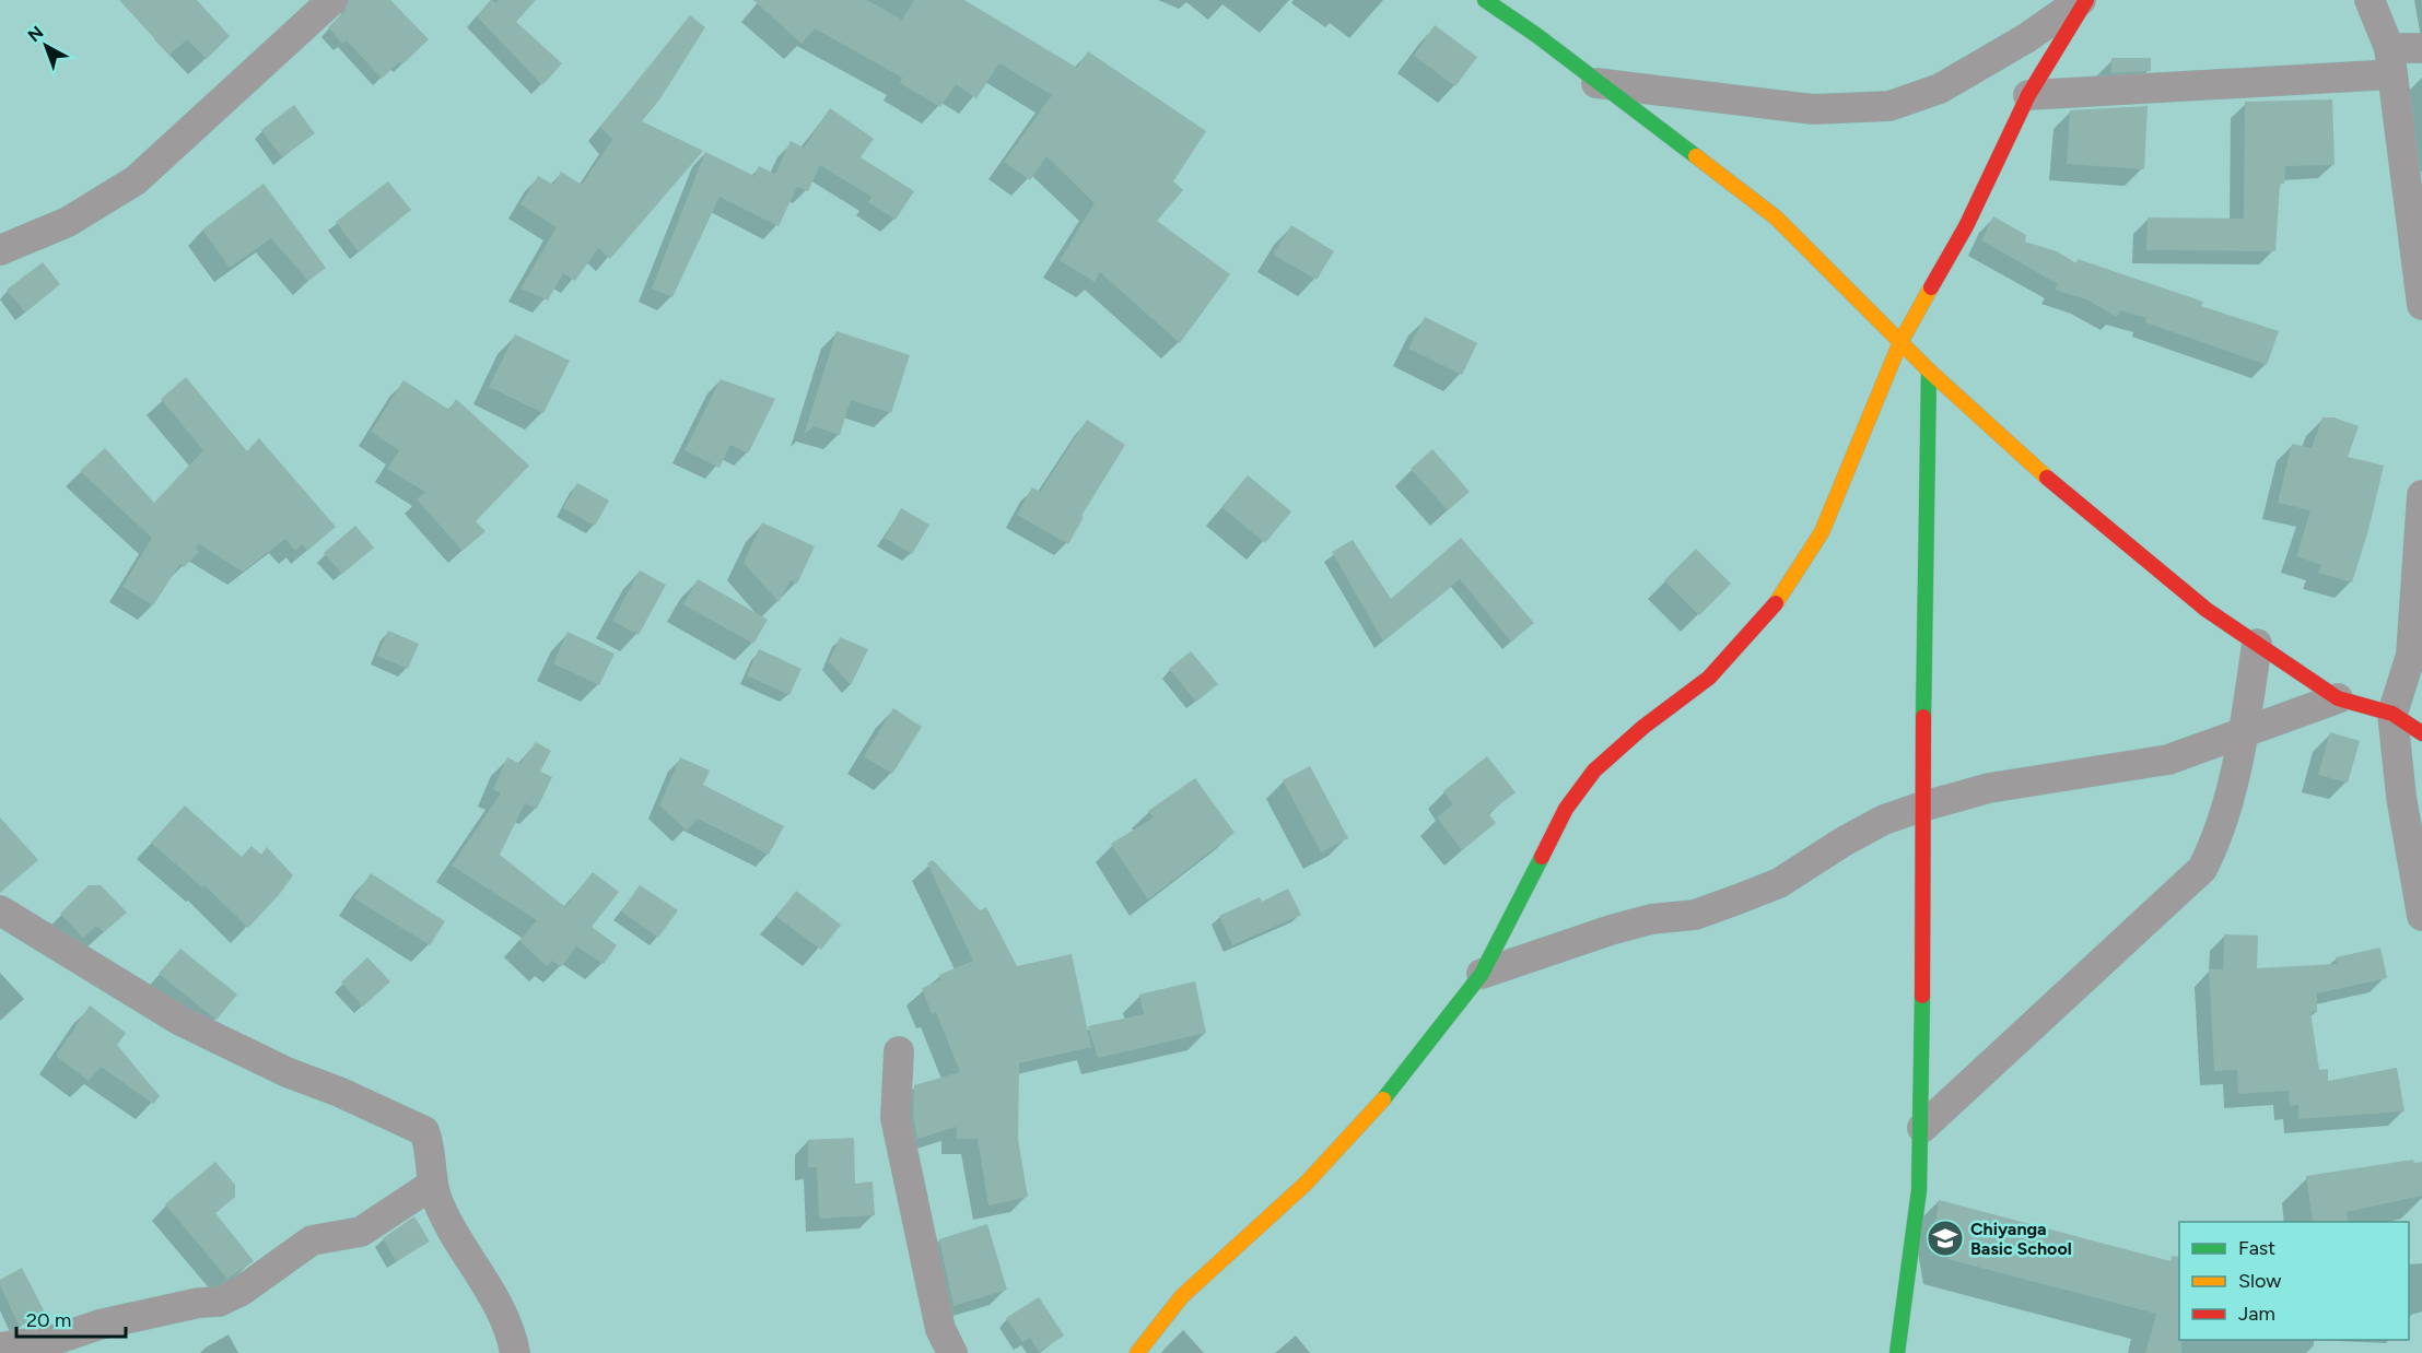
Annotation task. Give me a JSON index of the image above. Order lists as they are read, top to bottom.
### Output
{
  "places": {
    "school or university": ["Chiyanga Basic School"]
  },
  "legend": ["Fast", "Slow", "Jam"],
  "scale_bar": "20 m",
  "north": "top left"
}
